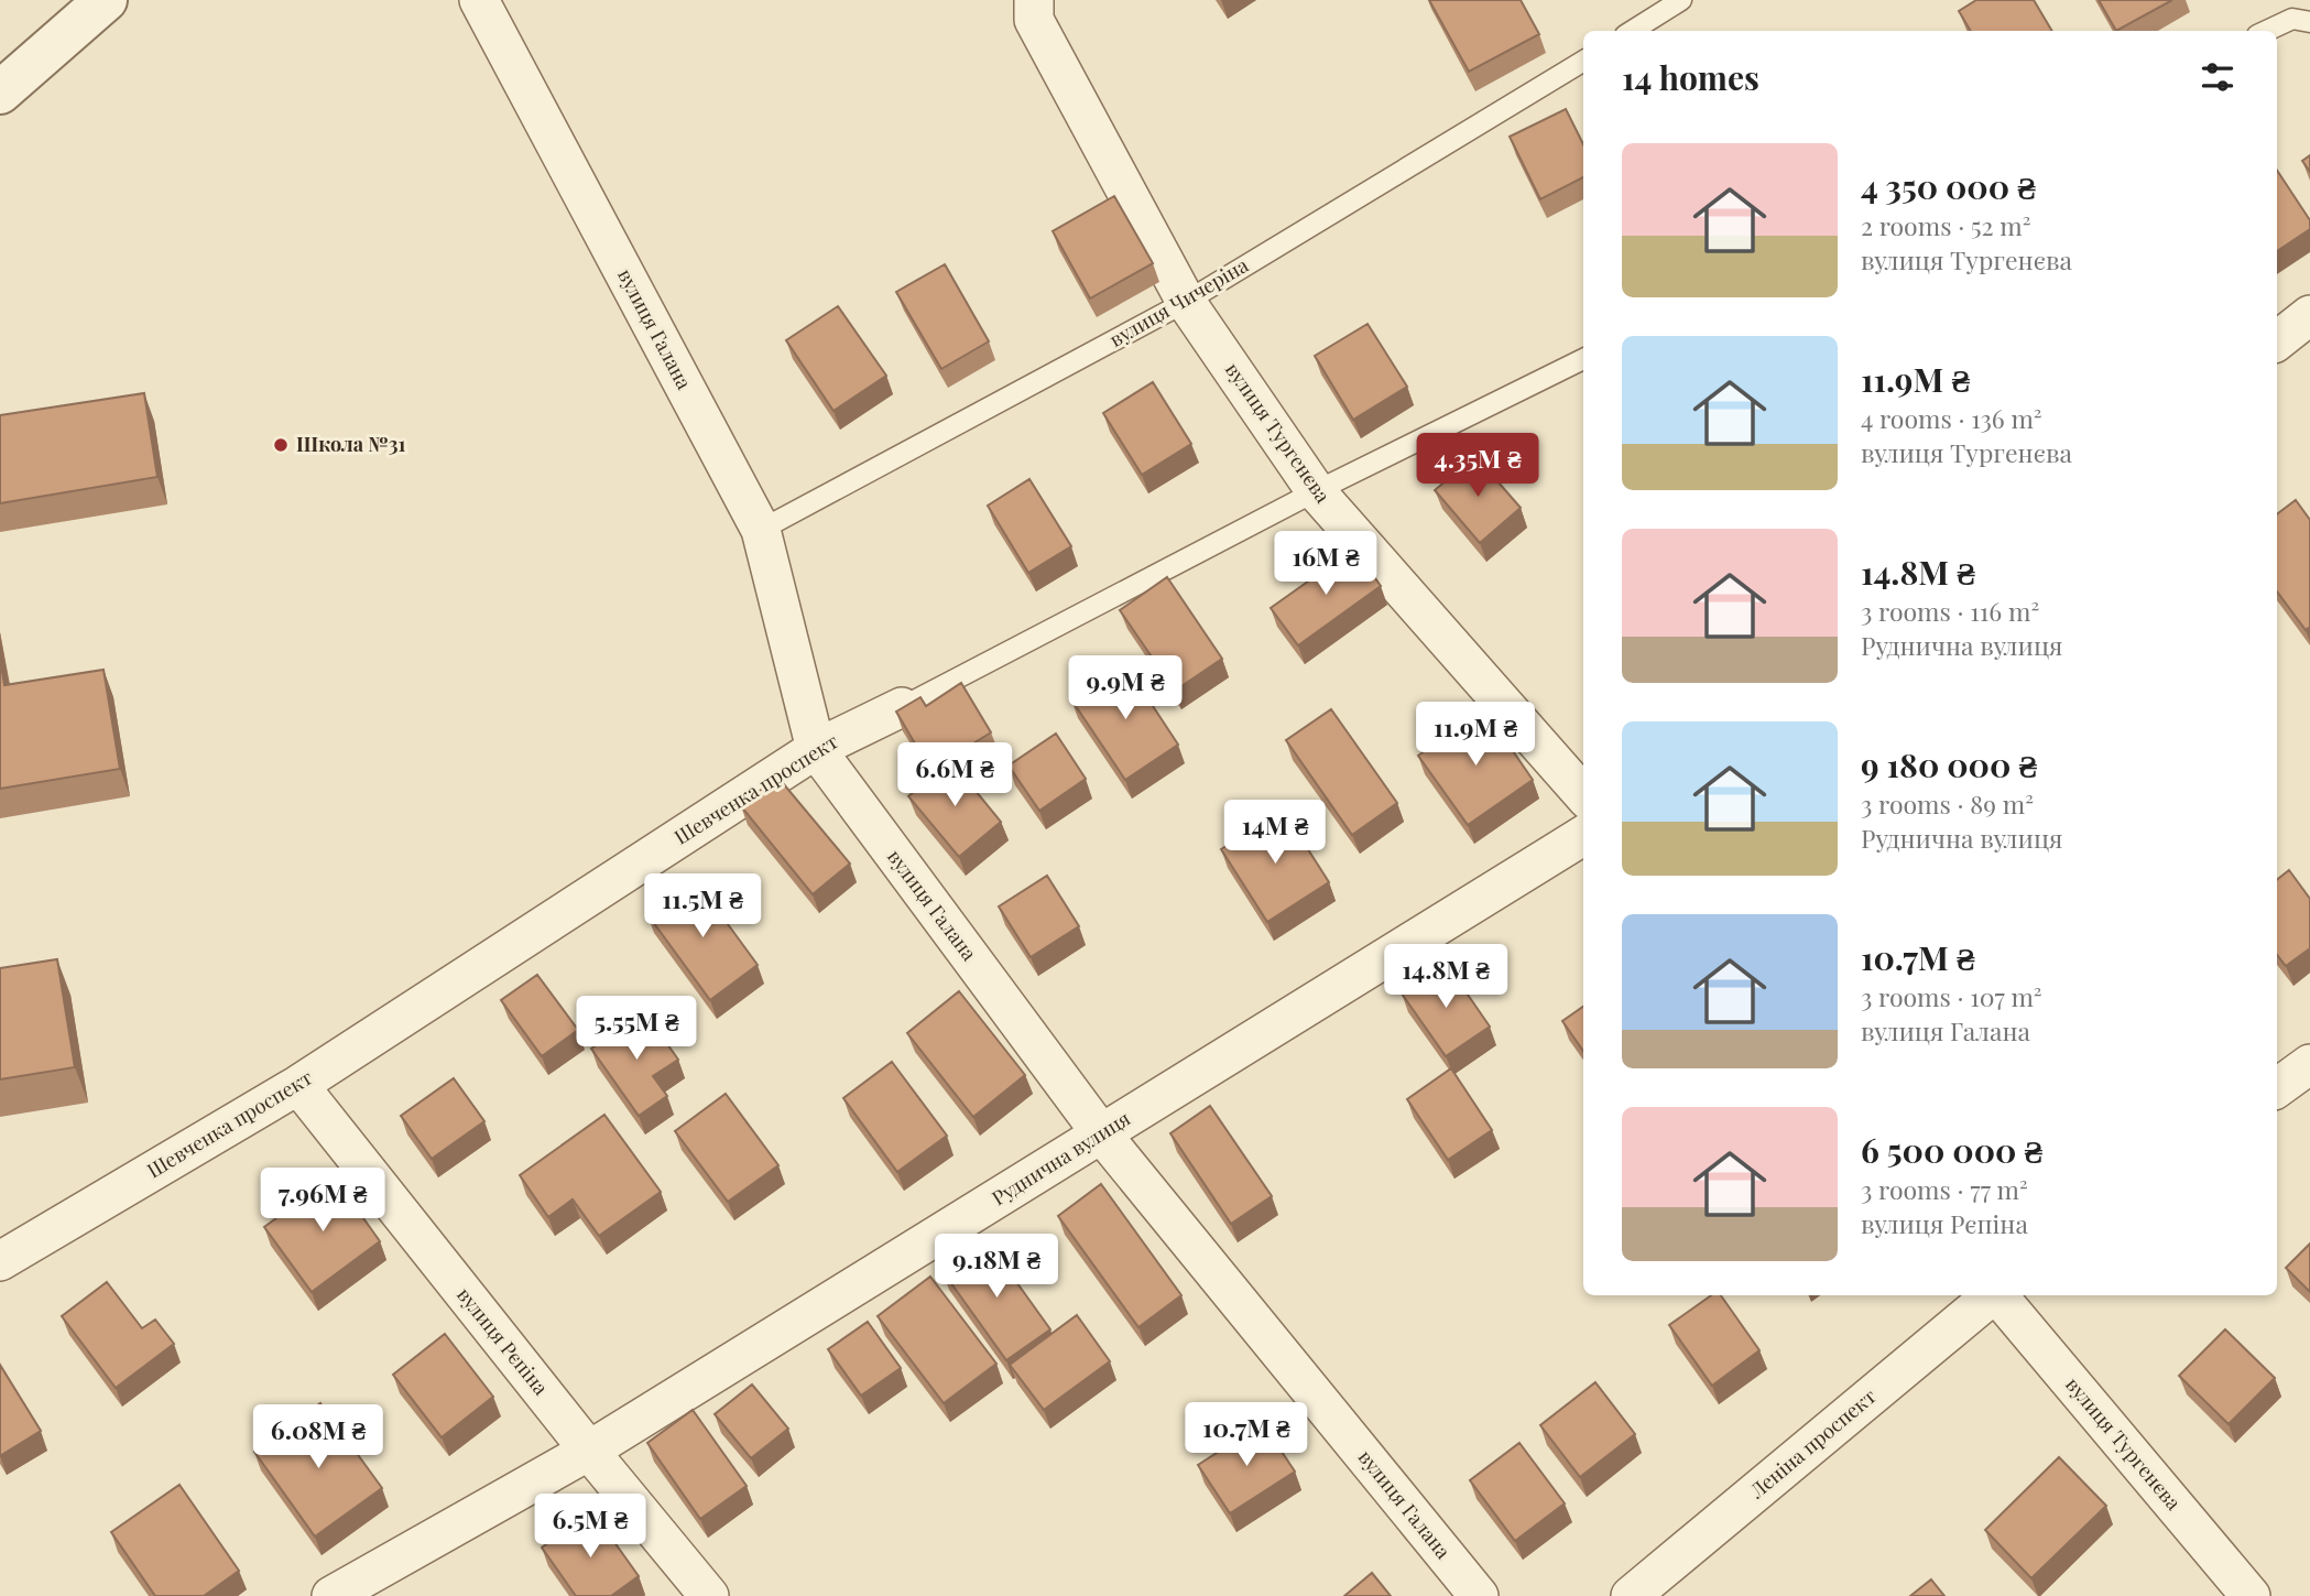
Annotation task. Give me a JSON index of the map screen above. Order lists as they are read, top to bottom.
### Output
{
  "streets": {
    "street": [
      "вулиця Галана",
      "вулиця Тургенєва",
      "Шевченка проспект",
      "Руднична вулиця",
      "вулиця Рєпіна",
      "Леніна проспект"
    ],
    "lane": ["вулиця Чичеріна"]
  },
  "crossings": [
    ["вулиця Чичеріна", "вулиця Галана"],
    ["вулиця Чичеріна", "вулиця Тургенєва"],
    ["вулиця Галана", "Шевченка проспект"],
    ["вулиця Галана", "Руднична вулиця"],
    ["вулиця Тургенєва", "Шевченка проспект"],
    ["Шевченка проспект", "вулиця Рєпіна"],
    ["Руднична вулиця", "вулиця Рєпіна"]
  ],
  "places": ["Школа №31"],
  "page": {
    "heading": "14 homes",
    "list": [
      {
        "name": "4 350 000 ₴",
        "note": "2 rooms · 52 m² · вулиця Тургенєва"
      },
      {
        "name": "11.9M ₴",
        "note": "4 rooms · 136 m² · вулиця Тургенєва"
      },
      {
        "name": "14.8M ₴",
        "note": "3 rooms · 116 m² · Руднична вулиця"
      },
      {
        "name": "9 180 000 ₴",
        "note": "3 rooms · 89 m² · Руднична вулиця"
      },
      {
        "name": "10.7M ₴",
        "note": "3 rooms · 107 m² · вулиця Галана"
      },
      {
        "name": "6 500 000 ₴",
        "note": "3 rooms · 77 m² · вулиця Рєпіна"
      }
    ],
    "price": [
      "4.35M ₴",
      "16M ₴",
      "9.9M ₴",
      "11.9M ₴",
      "6.6M ₴",
      "14M ₴",
      "11.5M ₴",
      "14.8M ₴",
      "5.55M ₴",
      "7.96M ₴",
      "9.18M ₴",
      "10.7M ₴",
      "6.08M ₴",
      "6.5M ₴"
    ]
  }
}
